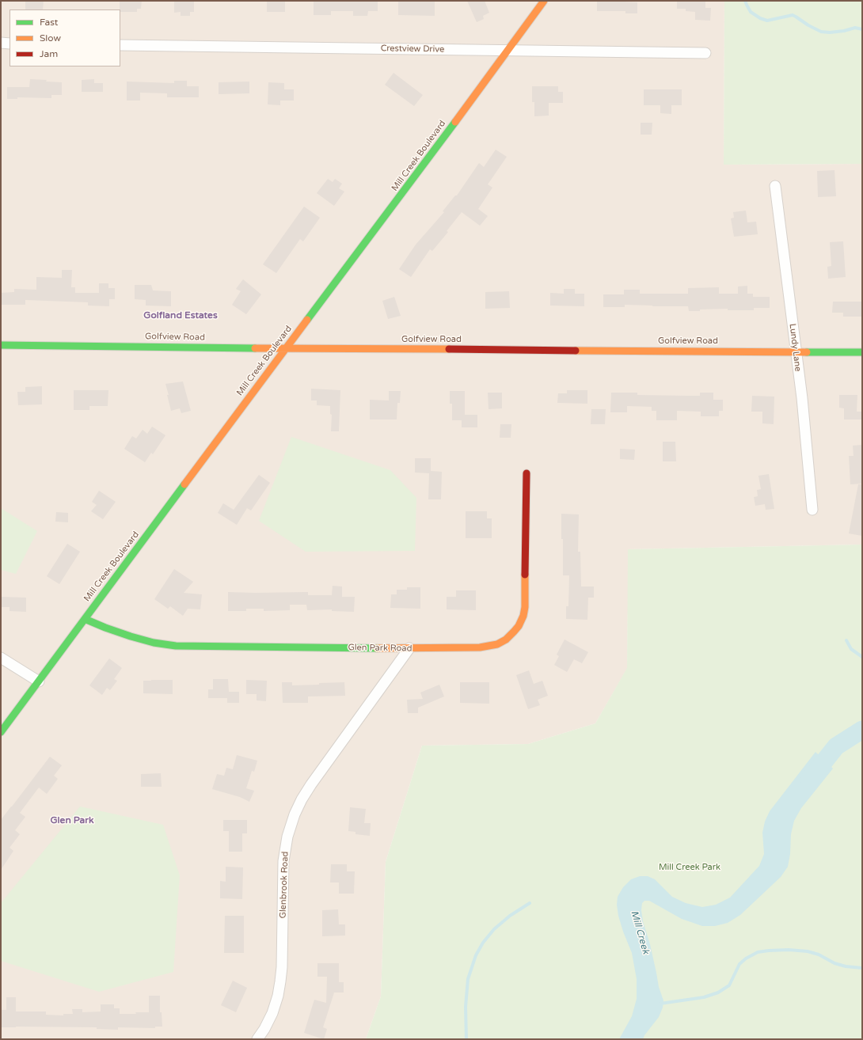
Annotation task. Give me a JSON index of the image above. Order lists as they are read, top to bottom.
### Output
{
  "streets": {
    "street": [
      "Crestview Drive",
      "Mill Creek Boulevard",
      "Golfview Road",
      "Lundy Lane",
      "Glen Park Road",
      "Glenbrook Road"
    ]
  },
  "crossings": [
    ["Crestview Drive", "Mill Creek Boulevard"],
    ["Mill Creek Boulevard", "Golfview Road"],
    ["Mill Creek Boulevard", "Glen Park Road"],
    ["Golfview Road", "Lundy Lane"],
    ["Glen Park Road", "Glenbrook Road"]
  ],
  "districts": ["Golfland Estates", "Glen Park"],
  "water": ["Mill Creek"],
  "parks": ["Mill Creek Park"],
  "legend": ["Fast", "Slow", "Jam"]
}
